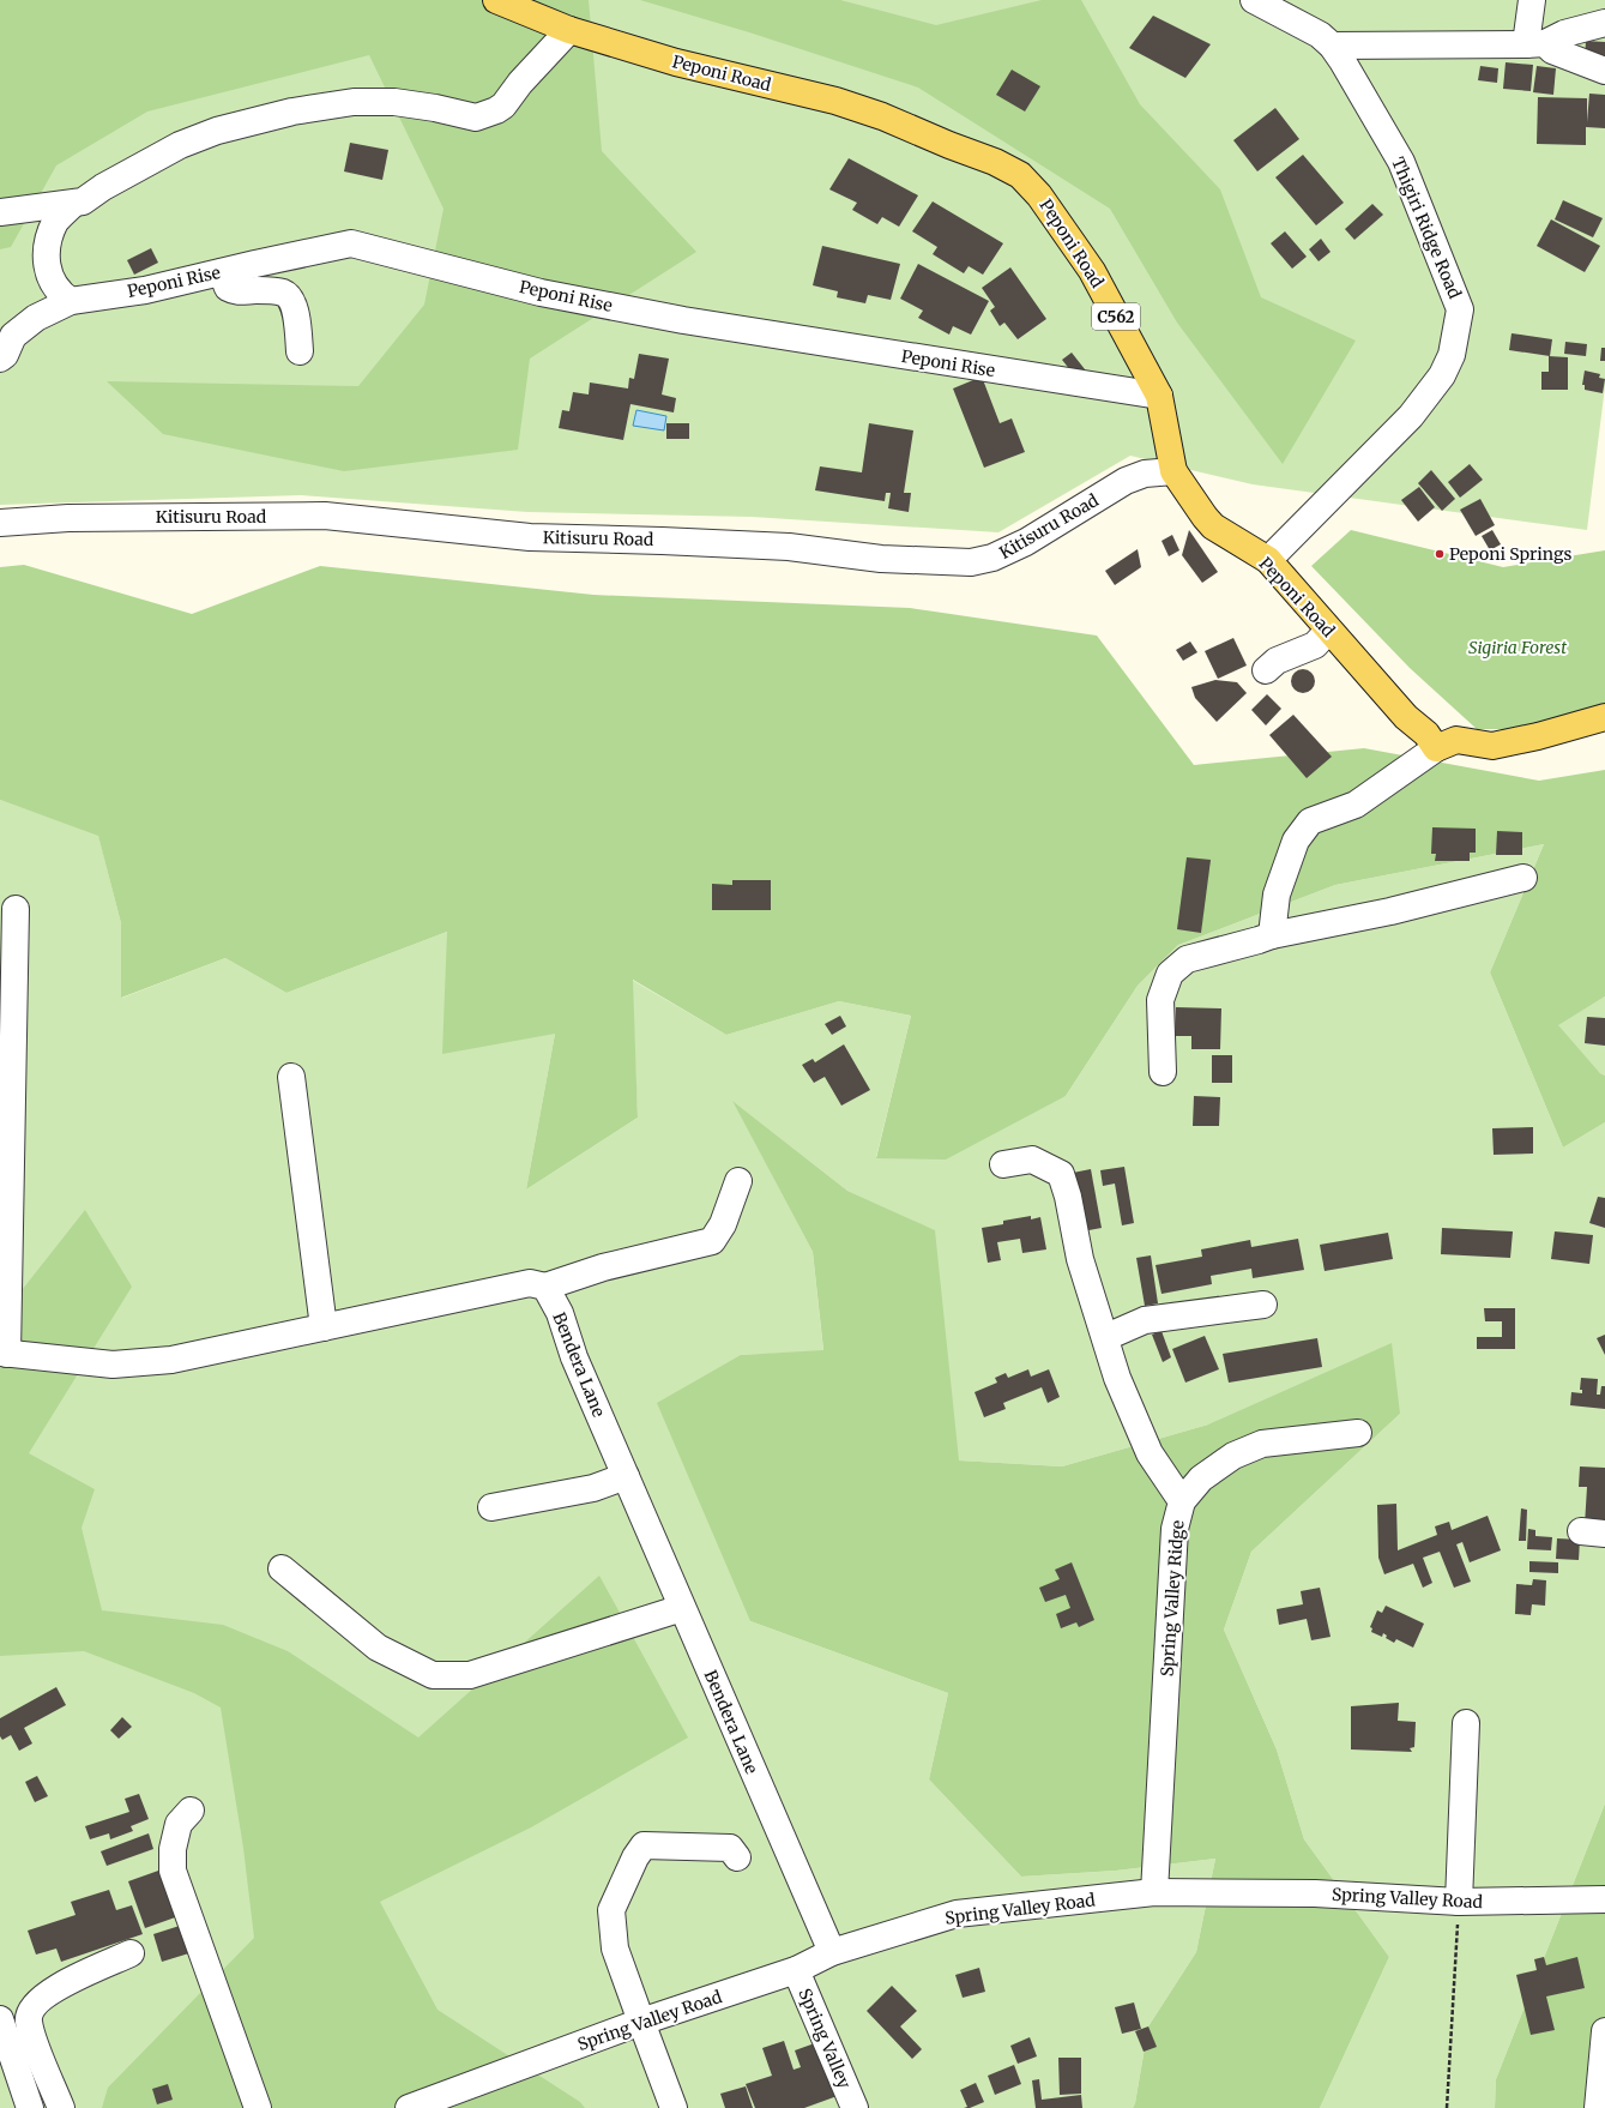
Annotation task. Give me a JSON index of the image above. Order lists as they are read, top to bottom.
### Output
{
  "streets": {
    "main road": ["Peponi Road", "C562"],
    "street": [
      "Thigiri Ridge Road",
      "Peponi Rise",
      "Kitisuru Road",
      "Bendera Lane",
      "Spring Valley Ridge",
      "Spring Valley Road",
      "Spring Valley"
    ]
  },
  "crossings": [
    ["Peponi Road", "Thigiri Ridge Road"],
    ["Peponi Road", "Peponi Rise"],
    ["Peponi Road", "Kitisuru Road"],
    ["Bendera Lane", "Spring Valley Road"],
    ["Spring Valley Ridge", "Spring Valley Road"],
    ["Spring Valley Road", "Spring Valley"]
  ],
  "parks": ["Sigiria Forest"],
  "places": ["Peponi Springs"]
}
